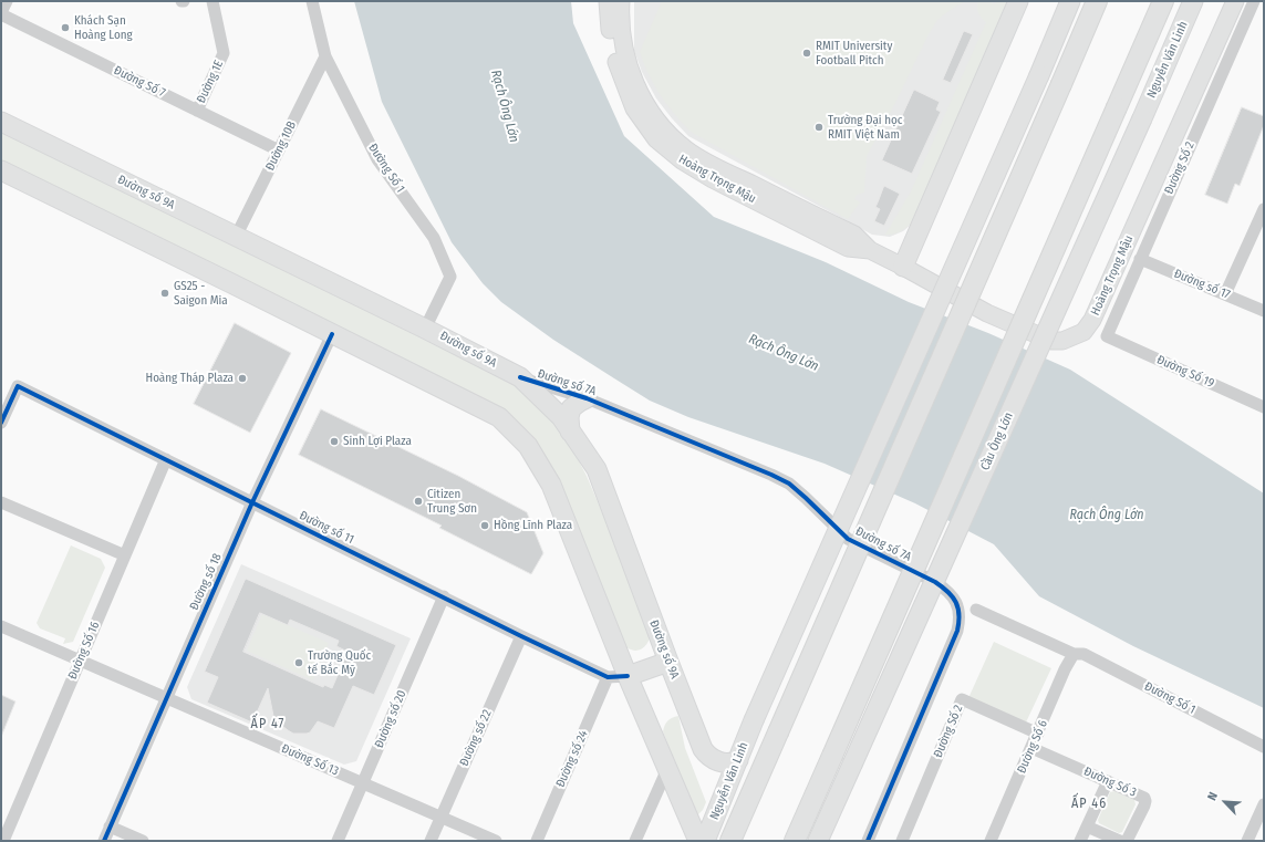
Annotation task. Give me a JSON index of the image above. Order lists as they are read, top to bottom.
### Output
{
  "streets": {
    "highway": ["Nguyễn Văn Linh", "Cầu Ông Lớn"],
    "main road": ["Hoàng Trọng Mậu", "Đường số 9A"],
    "street": [
      "Đường Số 7",
      "Đường 1E",
      "Đường 10B",
      "Đường Số 1",
      "Đường Số 2",
      "Đường số 17",
      "Đường Số 19",
      "Đường số 7A",
      "Đường số 11",
      "Đường số 18",
      "Đường Số 16",
      "Đường số 20",
      "Đường số 22",
      "Đường Số 6",
      "Đường số 24",
      "Đường Số 13",
      "Đường Số 3"
    ]
  },
  "crossings": [
    ["Nguyễn Văn Linh", "Đường số 9A"],
    ["Nguyễn Văn Linh", "Cầu Ông Lớn"],
    ["Đường Số 7", "Đường 1E"],
    ["Đường Số 7", "Đường 10B"],
    ["Đường 10B", "Đường Số 1"],
    ["Đường 10B", "Đường số 9A"],
    ["Đường Số 1", "Đường số 9A"],
    ["Đường Số 1", "Đường Số 6"],
    ["Đường Số 2", "Đường số 17"],
    ["Đường Số 2", "Đường Số 19"],
    ["Đường Số 2", "Đường Số 6"],
    ["Đường số 9A", "Đường số 7A"],
    ["Đường số 11", "Đường số 18"],
    ["Đường số 11", "Đường Số 16"],
    ["Đường số 11", "Đường số 20"],
    ["Đường số 11", "Đường số 22"],
    ["Đường số 11", "Đường số 24"],
    ["Đường số 18", "Đường Số 13"],
    ["Đường Số 16", "Đường Số 13"],
    ["Đường số 20", "Đường Số 13"],
    ["Đường số 22", "Đường Số 13"],
    ["Đường Số 6", "Đường Số 3"]
  ],
  "districts": ["ẤP 47", "ẤP 46"],
  "water": ["Rạch Ông Lớn"],
  "places": [
    "Khách Sạn Hoàng Long",
    "RMIT University Football Pitch",
    "Trường Đại học RMIT Việt Nam",
    "GS25 - Saigon Mia",
    "Hoàng Tháp Plaza",
    "Sinh Lợi Plaza",
    "Citizen Trung Sơn",
    "Hồng Lĩnh Plaza",
    "Trường Quốc tế Bắc Mỹ"
  ],
  "north": "top left"
}
